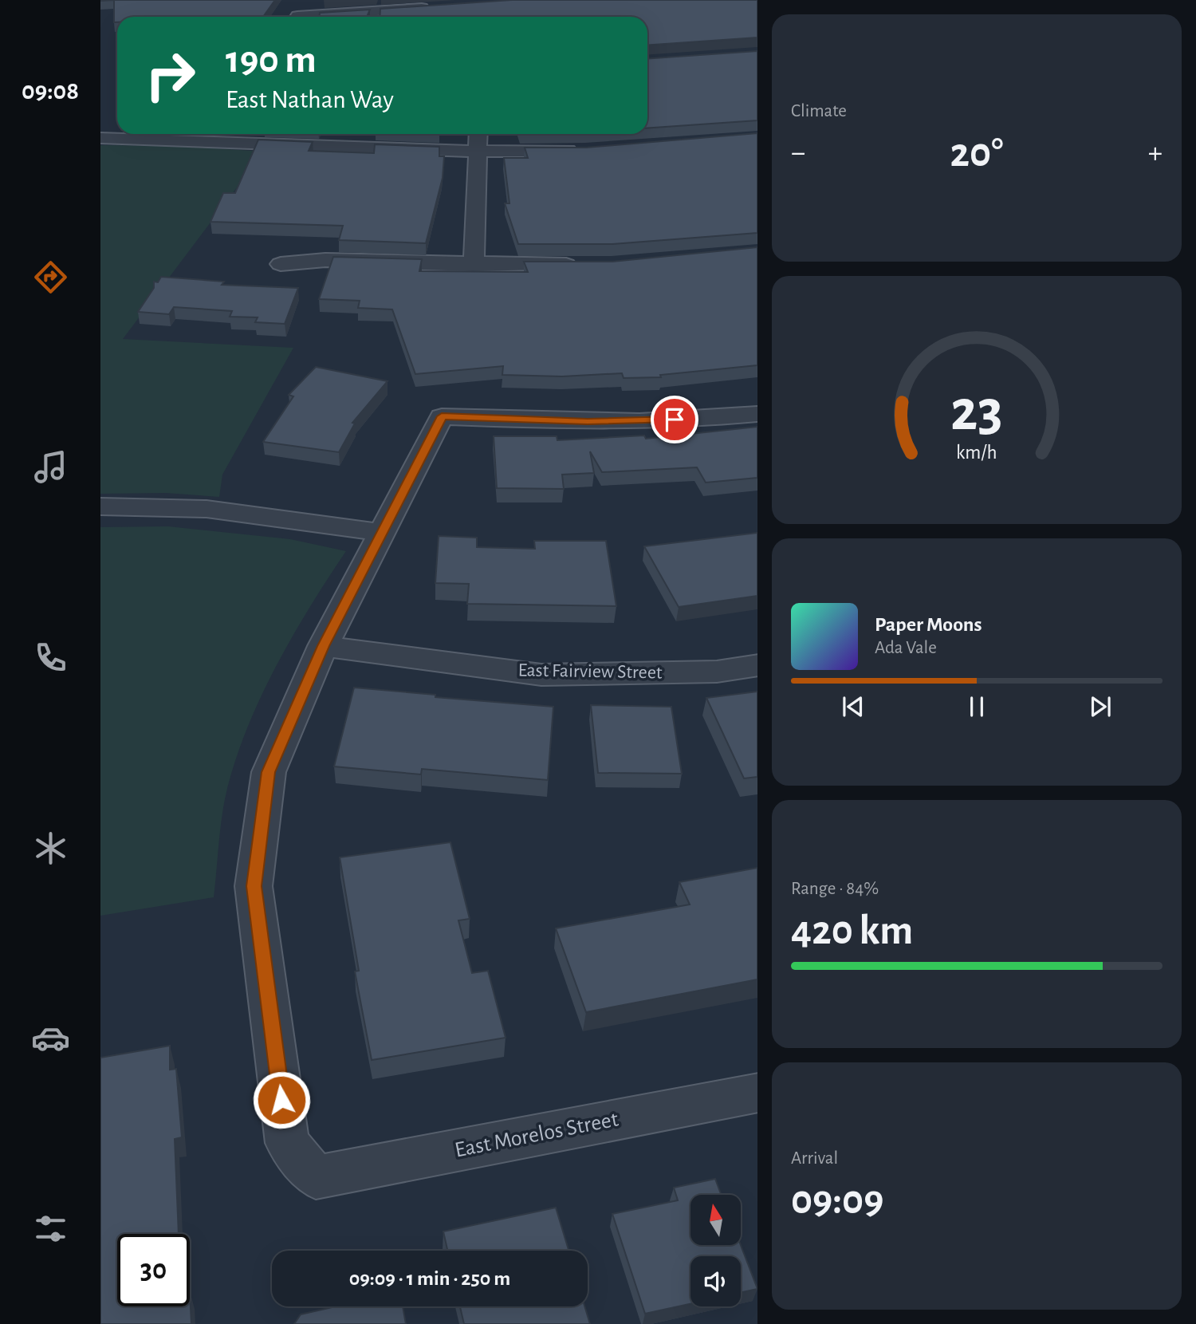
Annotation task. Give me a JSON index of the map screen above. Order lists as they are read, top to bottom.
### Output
{
  "streets": {
    "street": ["East Fairview Street", "East Morelos Street"]
  },
  "crossings": [
    ["East Fairview Street", "East Morelos Street"]
  ],
  "north": "top",
  "page": {
    "tabs": "09:08",
    "tile": [
      "Climate",
      ["Range · 84%", "420 km"],
      ["Arrival", "09:09"]
    ],
    "turn": ["190 m", "East Nathan Way"],
    "heat": ["−", "20°", "+"],
    "song": ["Paper Moons", "Ada Vale"],
    "limit": "30",
    "trip": "09:09 · 1 min · 250 m",
    "gauge": ["23", "km/h"]
  }
}
